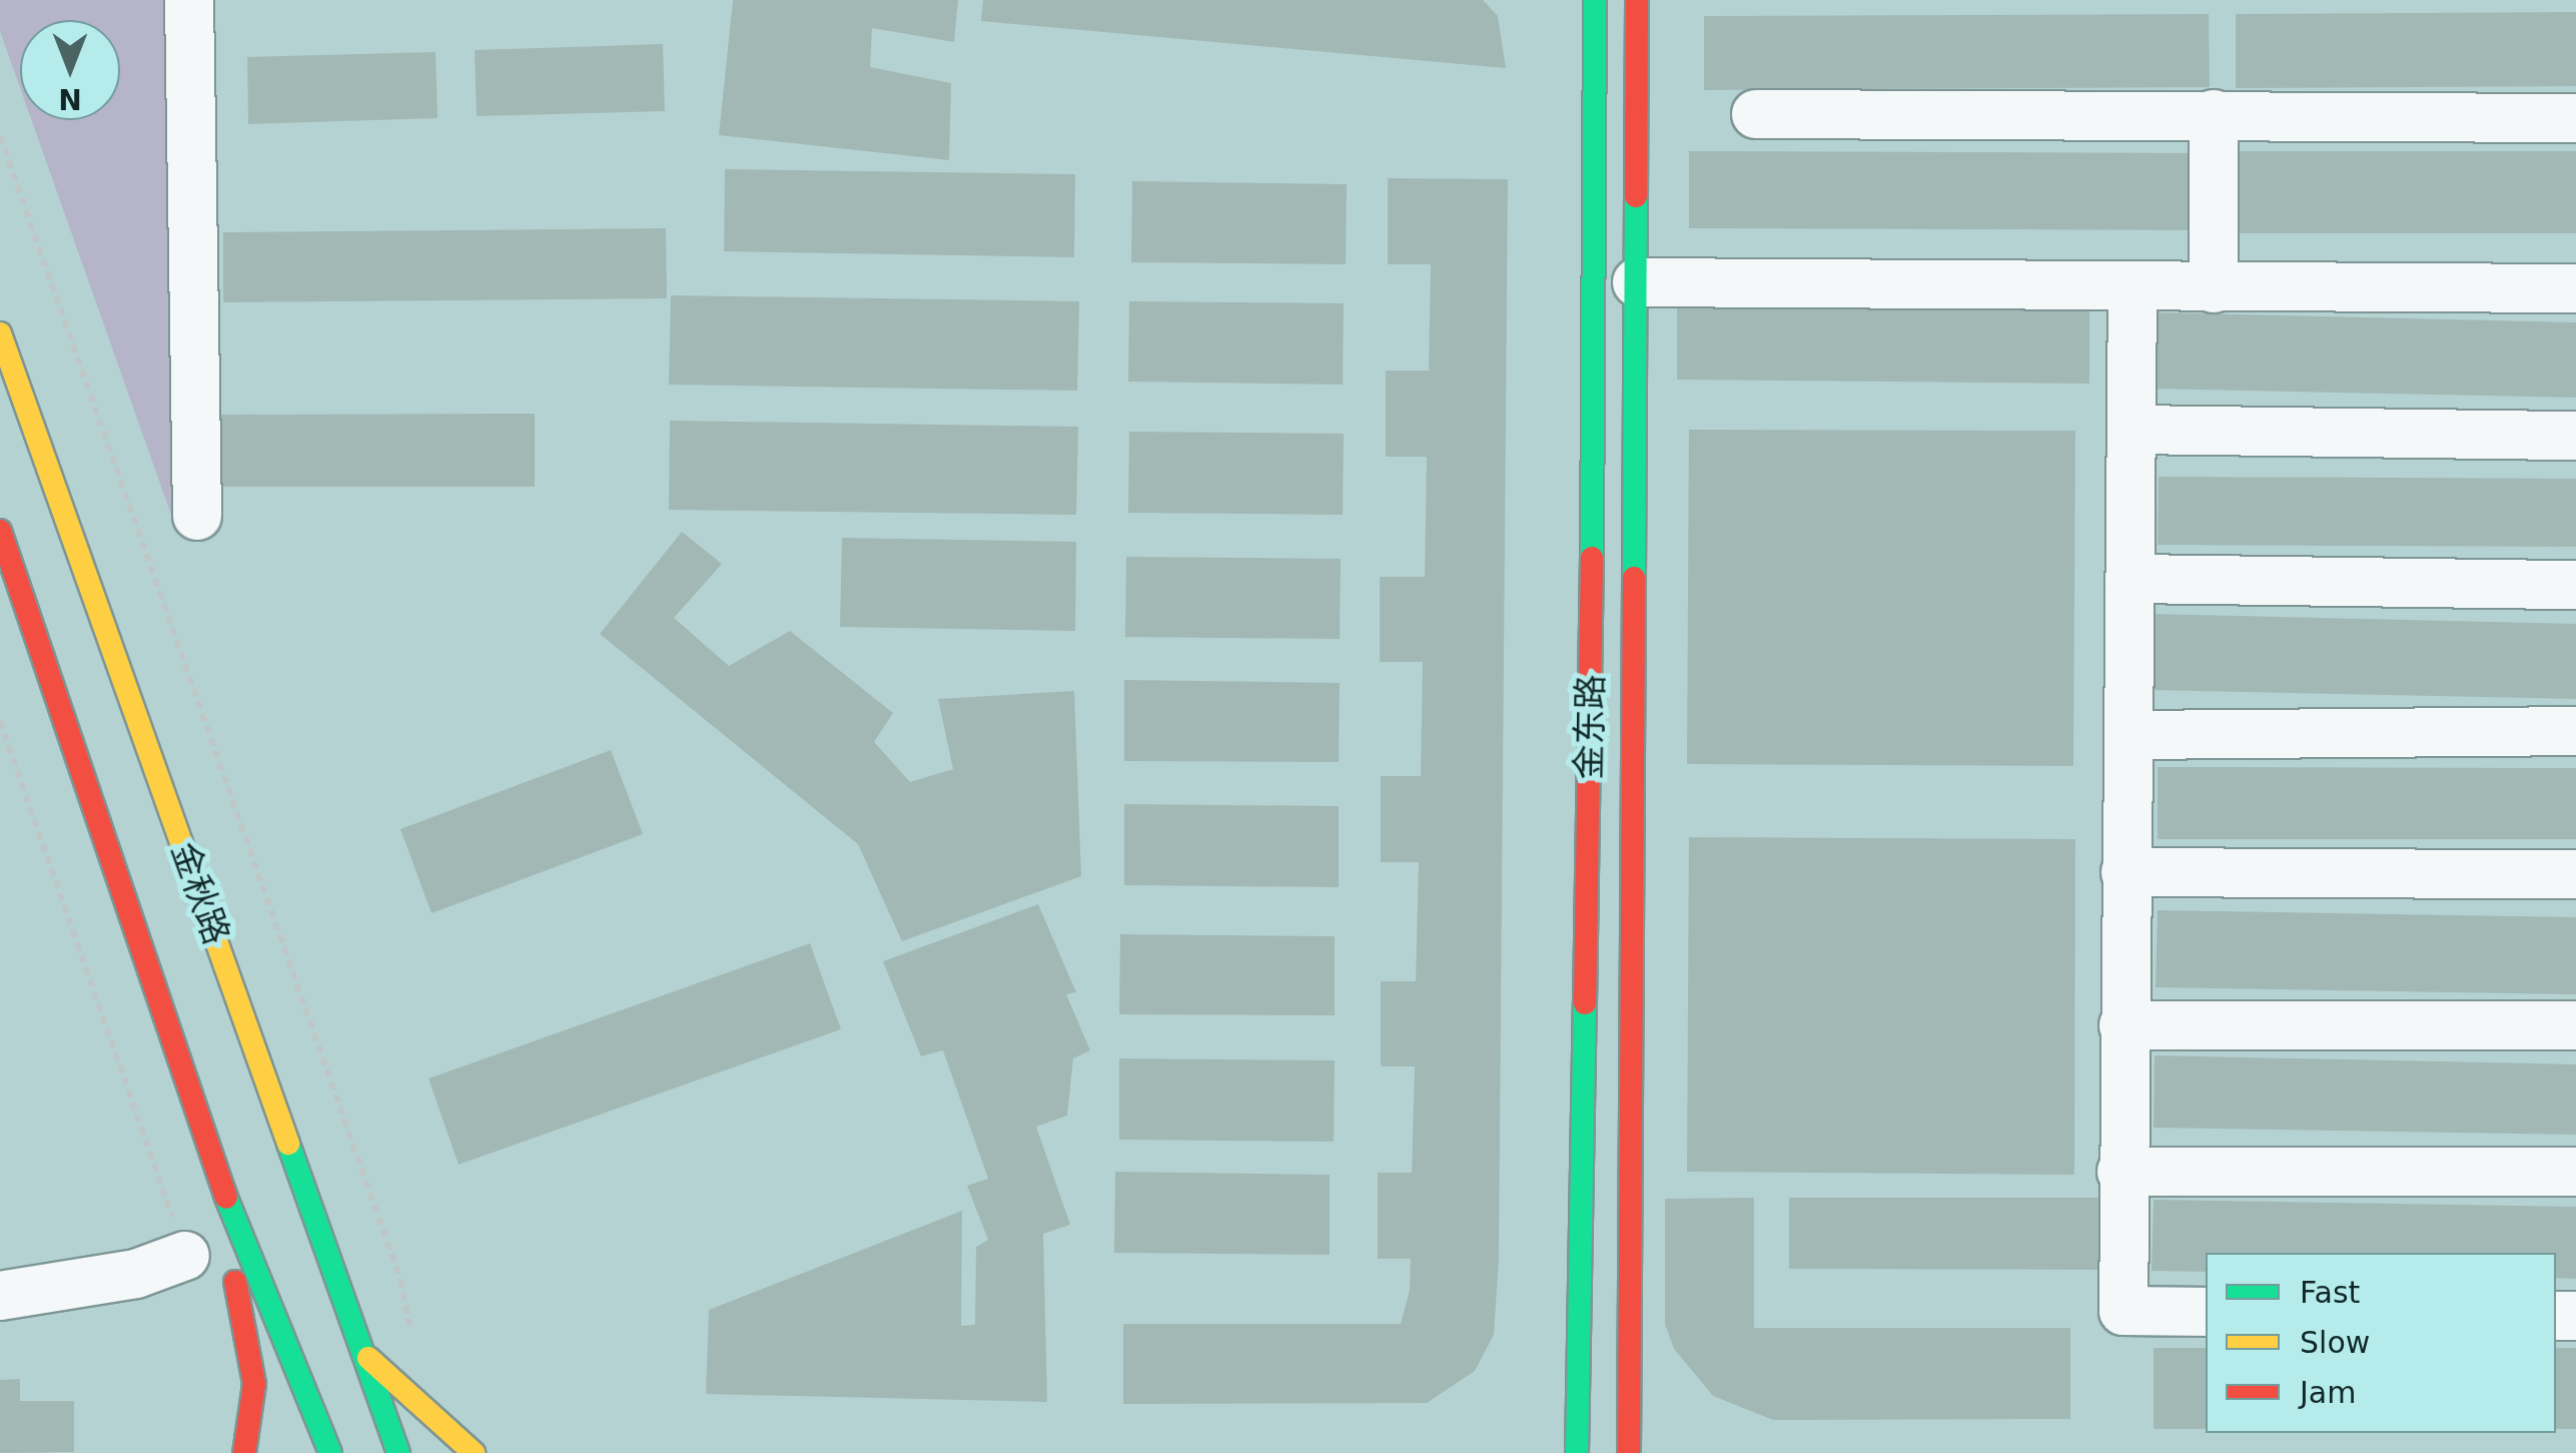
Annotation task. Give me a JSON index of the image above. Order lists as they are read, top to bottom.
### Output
{
  "streets": {
    "street": ["金东路", "金秋路"]
  },
  "legend": ["Fast", "Slow", "Jam"],
  "north": "bottom"
}
